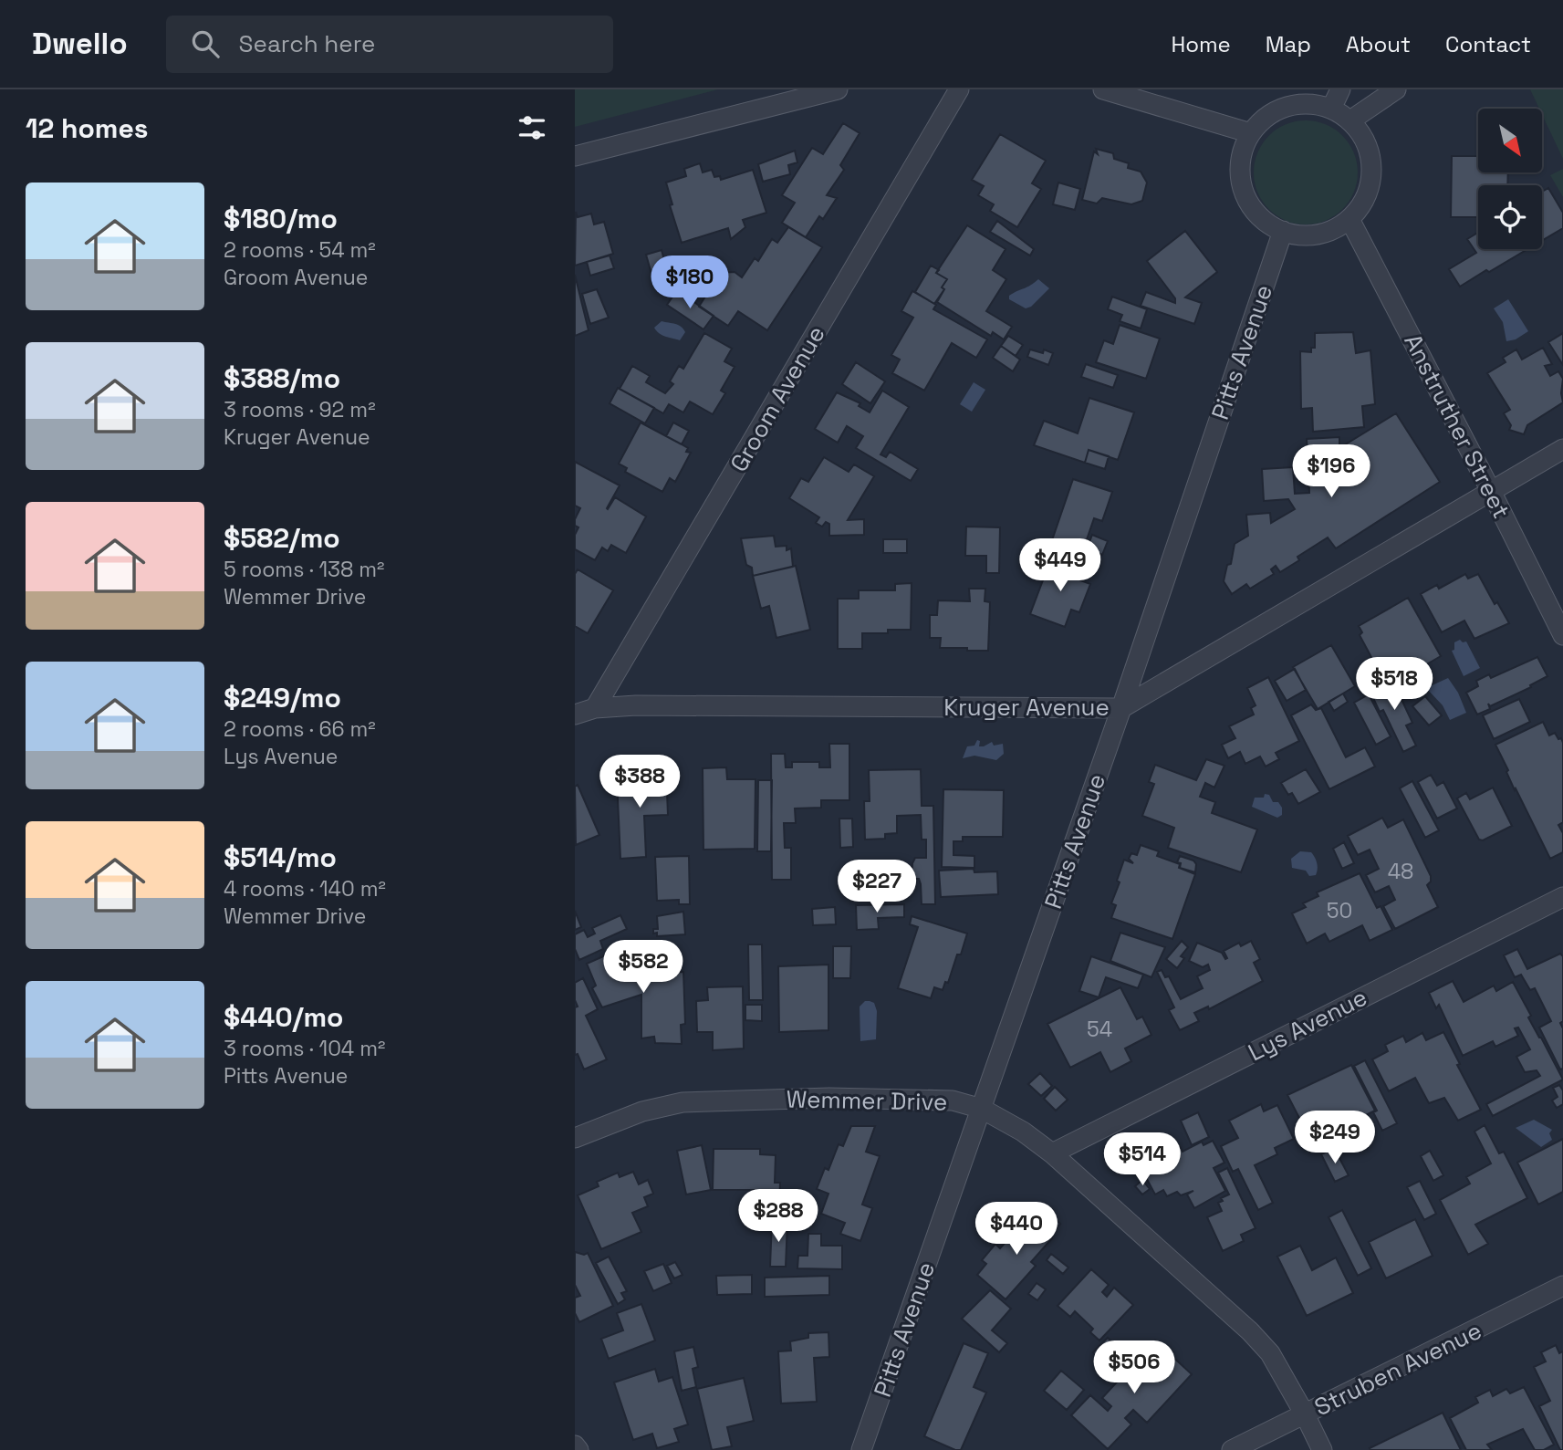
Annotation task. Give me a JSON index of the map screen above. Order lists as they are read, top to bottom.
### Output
{
  "streets": {
    "street": [
      "Pitts Avenue",
      "Groom Avenue",
      "Anstruther Street",
      "Kruger Avenue",
      "Lys Avenue",
      "Wemmer Drive",
      "Struben Avenue"
    ]
  },
  "crossings": [
    ["Pitts Avenue", "Anstruther Street"],
    ["Pitts Avenue", "Kruger Avenue"],
    ["Pitts Avenue", "Wemmer Drive"],
    ["Groom Avenue", "Kruger Avenue"],
    ["Anstruther Street", "Kruger Avenue"],
    ["Lys Avenue", "Wemmer Drive"],
    ["Wemmer Drive", "Struben Avenue"]
  ],
  "house_numbers": ["48", "50", "54"],
  "north": "bottom right",
  "page": {
    "header": "Dwello",
    "search": "Search here",
    "nav": [
      "Home",
      "Map",
      "About",
      "Contact"
    ],
    "heading": "12 homes",
    "list": [
      {
        "name": "$180/mo",
        "note": "2 rooms · 54 m² · Groom Avenue"
      },
      {
        "name": "$388/mo",
        "note": "3 rooms · 92 m² · Kruger Avenue"
      },
      {
        "name": "$582/mo",
        "note": "5 rooms · 138 m² · Wemmer Drive"
      },
      {
        "name": "$249/mo",
        "note": "2 rooms · 66 m² · Lys Avenue"
      },
      {
        "name": "$514/mo",
        "note": "4 rooms · 140 m² · Wemmer Drive"
      },
      {
        "name": "$440/mo",
        "note": "3 rooms · 104 m² · Pitts Avenue"
      }
    ],
    "price": [
      "$180",
      "$196",
      "$449",
      "$518",
      "$388",
      "$227",
      "$582",
      "$249",
      "$514",
      "$288",
      "$440",
      "$506"
    ]
  }
}
